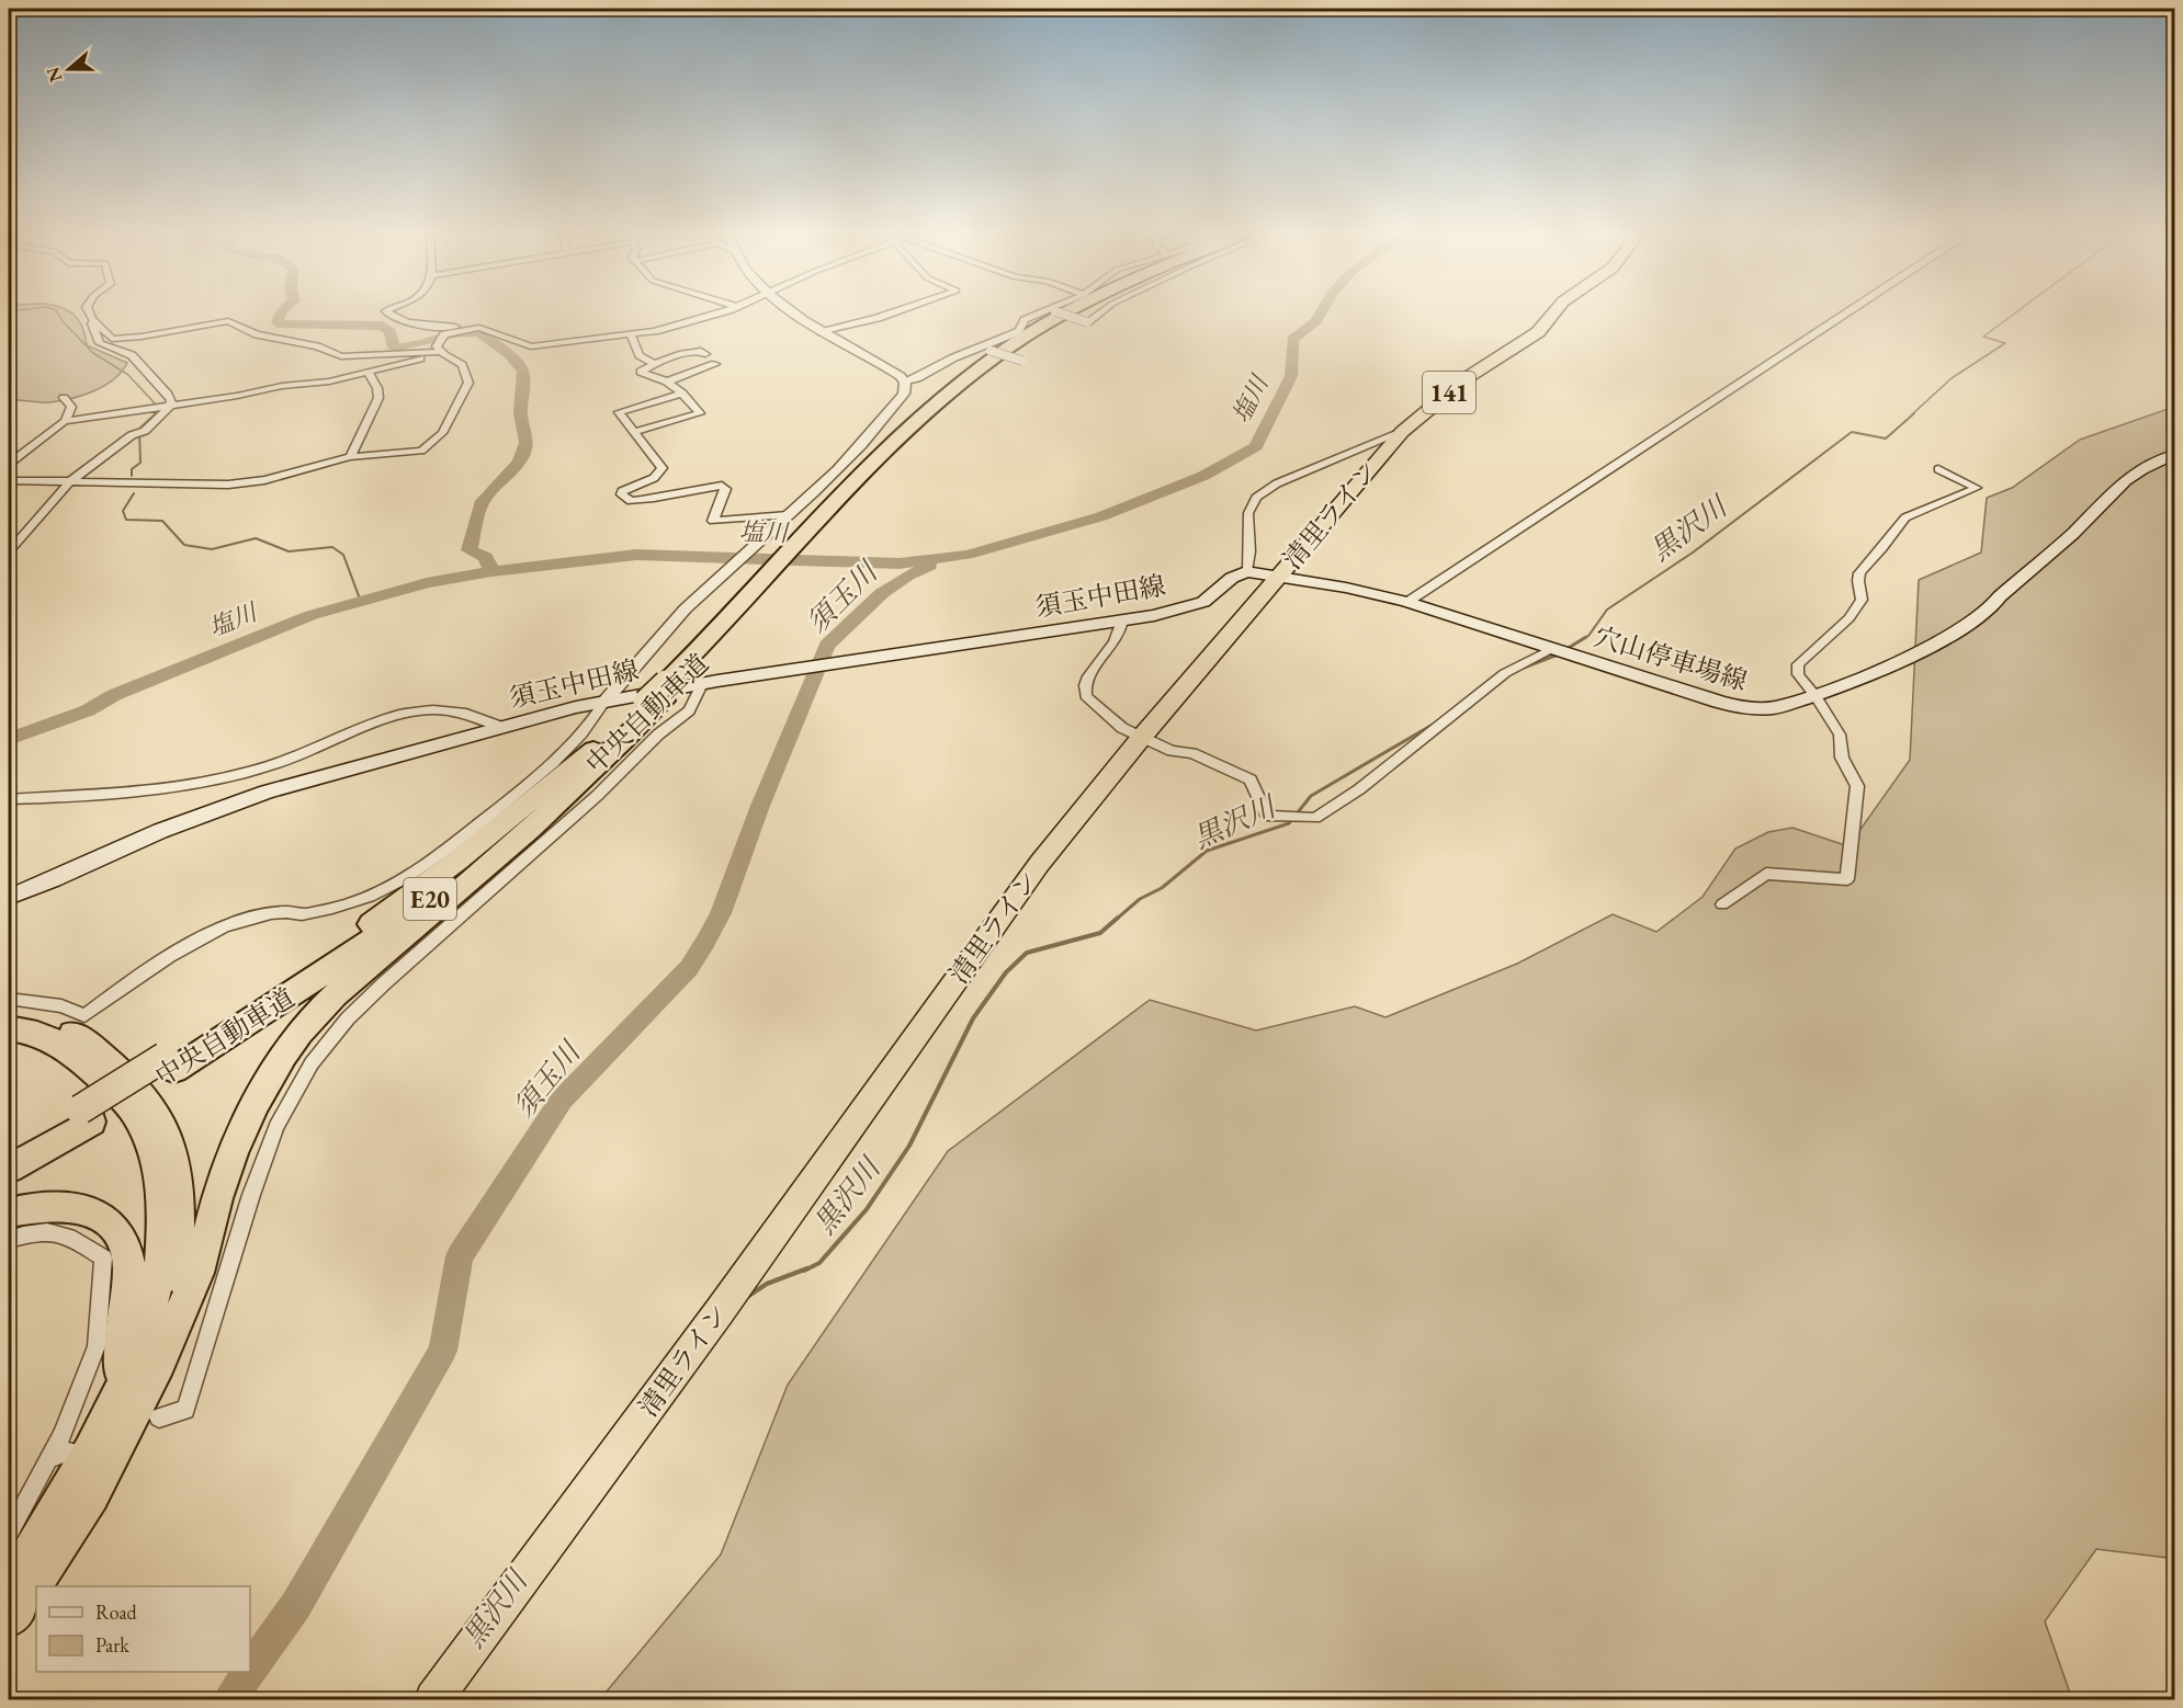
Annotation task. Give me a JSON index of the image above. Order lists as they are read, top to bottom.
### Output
{
  "streets": {
    "highway": [
      "141",
      "清里ライン",
      "中央自動車道",
      "E20"
    ],
    "main road": ["須玉中田線", "穴山停車場線"]
  },
  "crossings": [
    ["清里ライン", "穴山停車場線"],
    ["須玉中田線", "中央自動車道"]
  ],
  "water": ["塩川", "黒沢川", "須玉川"],
  "legend": ["Road", "Park"],
  "north": "left"
}
